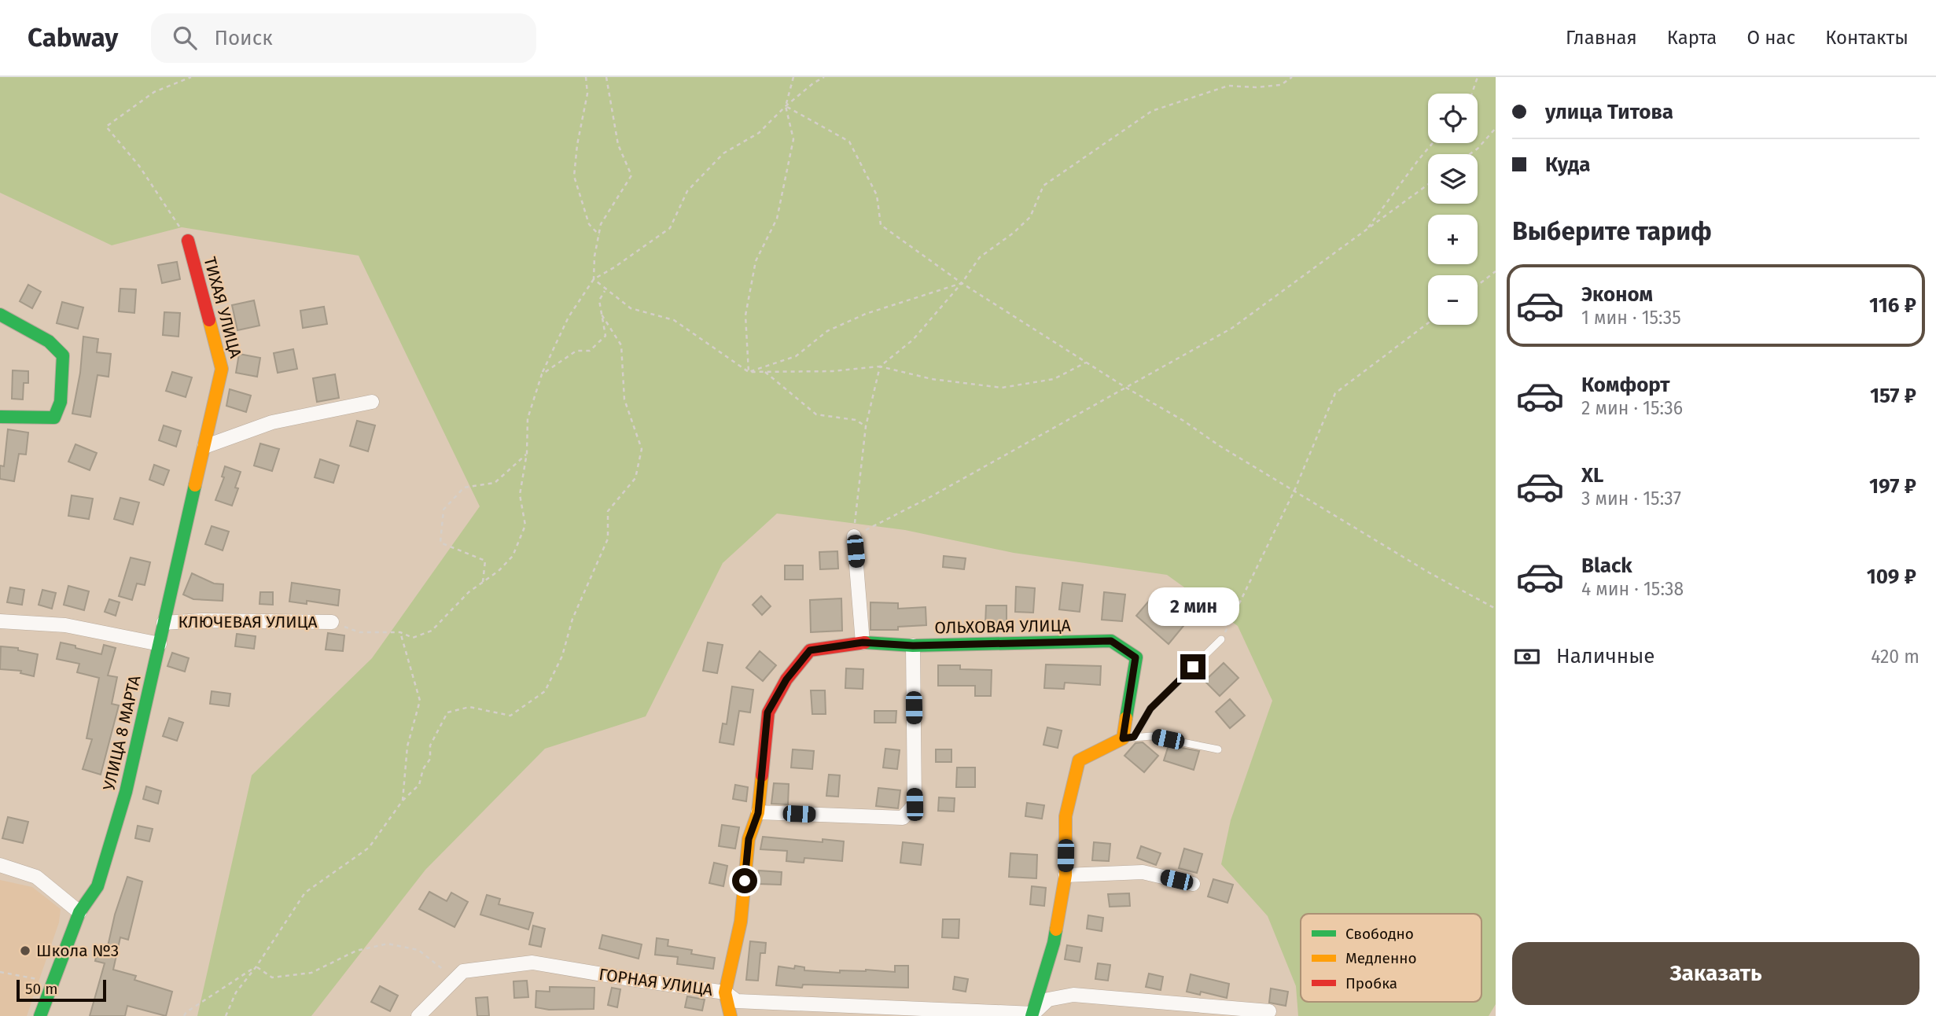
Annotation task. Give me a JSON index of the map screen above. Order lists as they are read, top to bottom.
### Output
{
  "streets": {
    "street": [
      "ТИХАЯ УЛИЦА",
      "КЛЮЧЕВАЯ УЛИЦА",
      "ОЛЬХОВАЯ УЛИЦА",
      "УЛИЦА 8 МАРТА",
      "ГОРНАЯ УЛИЦА"
    ]
  },
  "crossings": [
    ["ТИХАЯ УЛИЦА", "УЛИЦА 8 МАРТА"],
    ["КЛЮЧЕВАЯ УЛИЦА", "УЛИЦА 8 МАРТА"]
  ],
  "places": ["Школа №3"],
  "legend": ["Свободно", "Медленно", "Пробка"],
  "scale_bar": "50 m",
  "page": {
    "header": "Cabway",
    "search": "Поиск",
    "nav": [
      "Главная",
      "Карта",
      "О нас",
      "Контакты"
    ],
    "banner": ["улица Титова", "Куда"],
    "map_buttons": ["+", "−"],
    "heading": "Выберите тариф",
    "list": [
      {
        "name": "Эконом",
        "note": "1 мин · 15:35",
        "value": "116 ₽"
      },
      {
        "name": "Комфорт",
        "note": "2 мин · 15:36",
        "value": "157 ₽"
      },
      {
        "name": "XL",
        "note": "3 мин · 15:37",
        "value": "197 ₽"
      },
      {
        "name": "Black",
        "note": "4 мин · 15:38",
        "value": "109 ₽"
      }
    ],
    "bubble": "2 мин",
    "pay": ["Наличные", "420 m"],
    "buttons": "Заказать",
    "scale": "50 m"
  }
}
